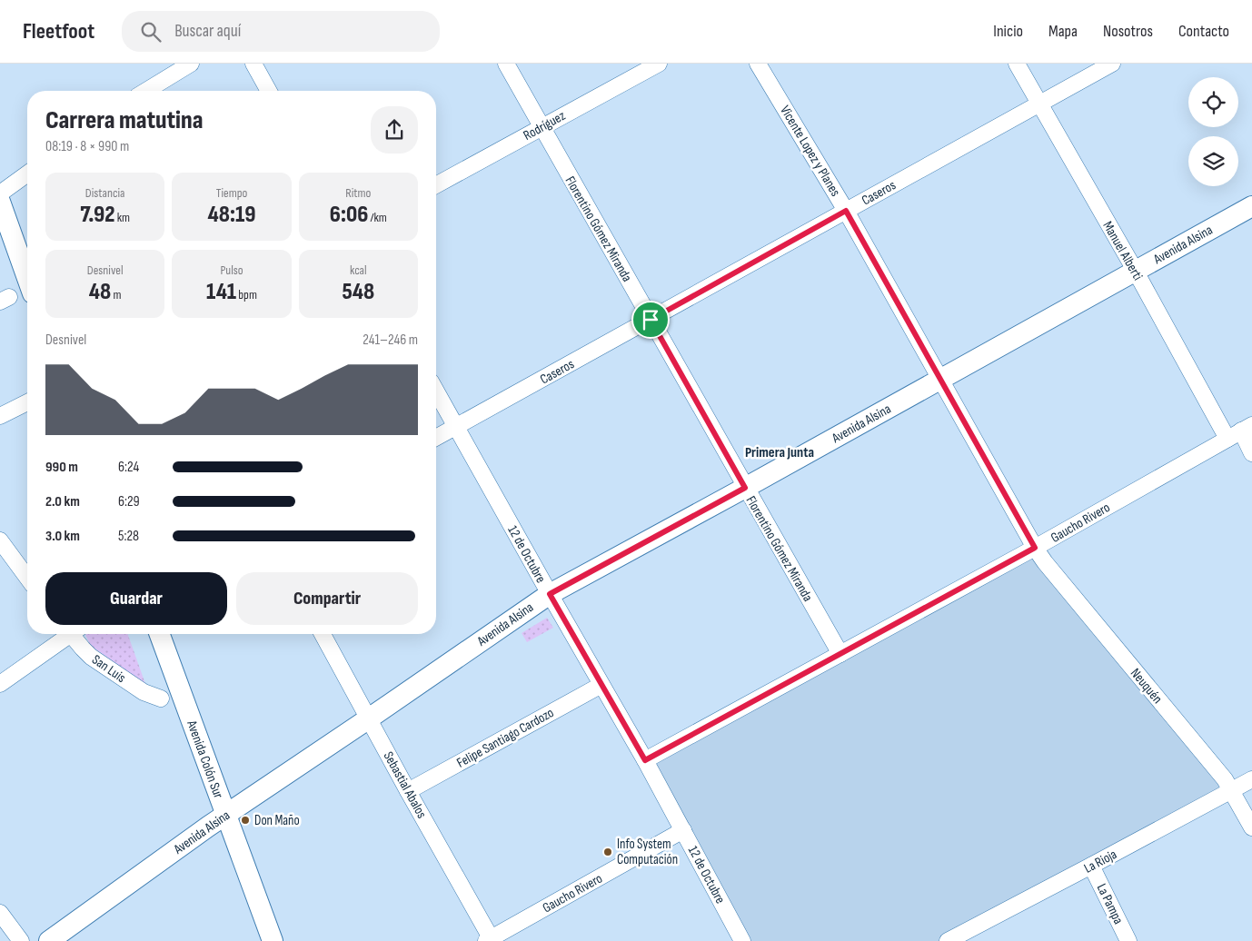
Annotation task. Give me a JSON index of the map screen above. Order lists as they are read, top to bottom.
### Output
{
  "streets": {
    "main road": ["Avenida Alsina", "Avenida Colón Sur"],
    "street": [
      "Rodríguez",
      "Vicente Lopez y Planes",
      "Caseros",
      "Florentino Gómez Miranda",
      "Manuel Alberti",
      "Gaucho Rivero",
      "12 de Octubre",
      "San Luis",
      "Neuquén",
      "Felipe Santiago Cardozo",
      "Sebastial Abalos",
      "La Rioja",
      "La Pampa"
    ]
  },
  "crossings": [
    ["Rodríguez", "Florentino Gómez Miranda"],
    ["Vicente Lopez y Planes", "Caseros"],
    ["Vicente Lopez y Planes", "Avenida Alsina"],
    ["Vicente Lopez y Planes", "Gaucho Rivero"],
    ["Vicente Lopez y Planes", "Neuquén"],
    ["Caseros", "Florentino Gómez Miranda"],
    ["Caseros", "Manuel Alberti"],
    ["Caseros", "12 de Octubre"],
    ["Florentino Gómez Miranda", "Avenida Alsina"],
    ["Florentino Gómez Miranda", "Gaucho Rivero"],
    ["Avenida Alsina", "Manuel Alberti"],
    ["Avenida Alsina", "12 de Octubre"],
    ["Avenida Alsina", "Avenida Colón Sur"],
    ["Avenida Alsina", "Sebastial Abalos"],
    ["Manuel Alberti", "Gaucho Rivero"],
    ["Gaucho Rivero", "12 de Octubre"],
    ["Gaucho Rivero", "Neuquén"],
    ["Gaucho Rivero", "Sebastial Abalos"],
    ["12 de Octubre", "Felipe Santiago Cardozo"],
    ["Neuquén", "La Rioja"],
    ["Felipe Santiago Cardozo", "Sebastial Abalos"],
    ["La Rioja", "La Pampa"]
  ],
  "districts": ["Primera Junta"],
  "places": ["Don Maño", "Info System Computación"],
  "page": {
    "header": "Fleetfoot",
    "search": "Buscar aquí",
    "nav": [
      "Inicio",
      "Mapa",
      "Nosotros",
      "Contacto"
    ],
    "heading": ["Carrera matutina", "08:19 · 8 × 990 m"],
    "stats": [
      ["Distancia", "7.92 km"],
      ["Tiempo", "48:19"],
      ["Ritmo", "6:06 /km"],
      ["Desnivel", "48 m"],
      ["Pulso", "141 bpm"],
      ["kcal", "548"]
    ],
    "chart": ["Desnivel", "241–246 m"],
    "list": [
      {
        "name": "990 m",
        "note": "6:24"
      },
      {
        "name": "2.0 km",
        "note": "6:29"
      },
      {
        "name": "3.0 km",
        "note": "5:28"
      }
    ],
    "buttons": ["Guardar", "Compartir"]
  }
}
